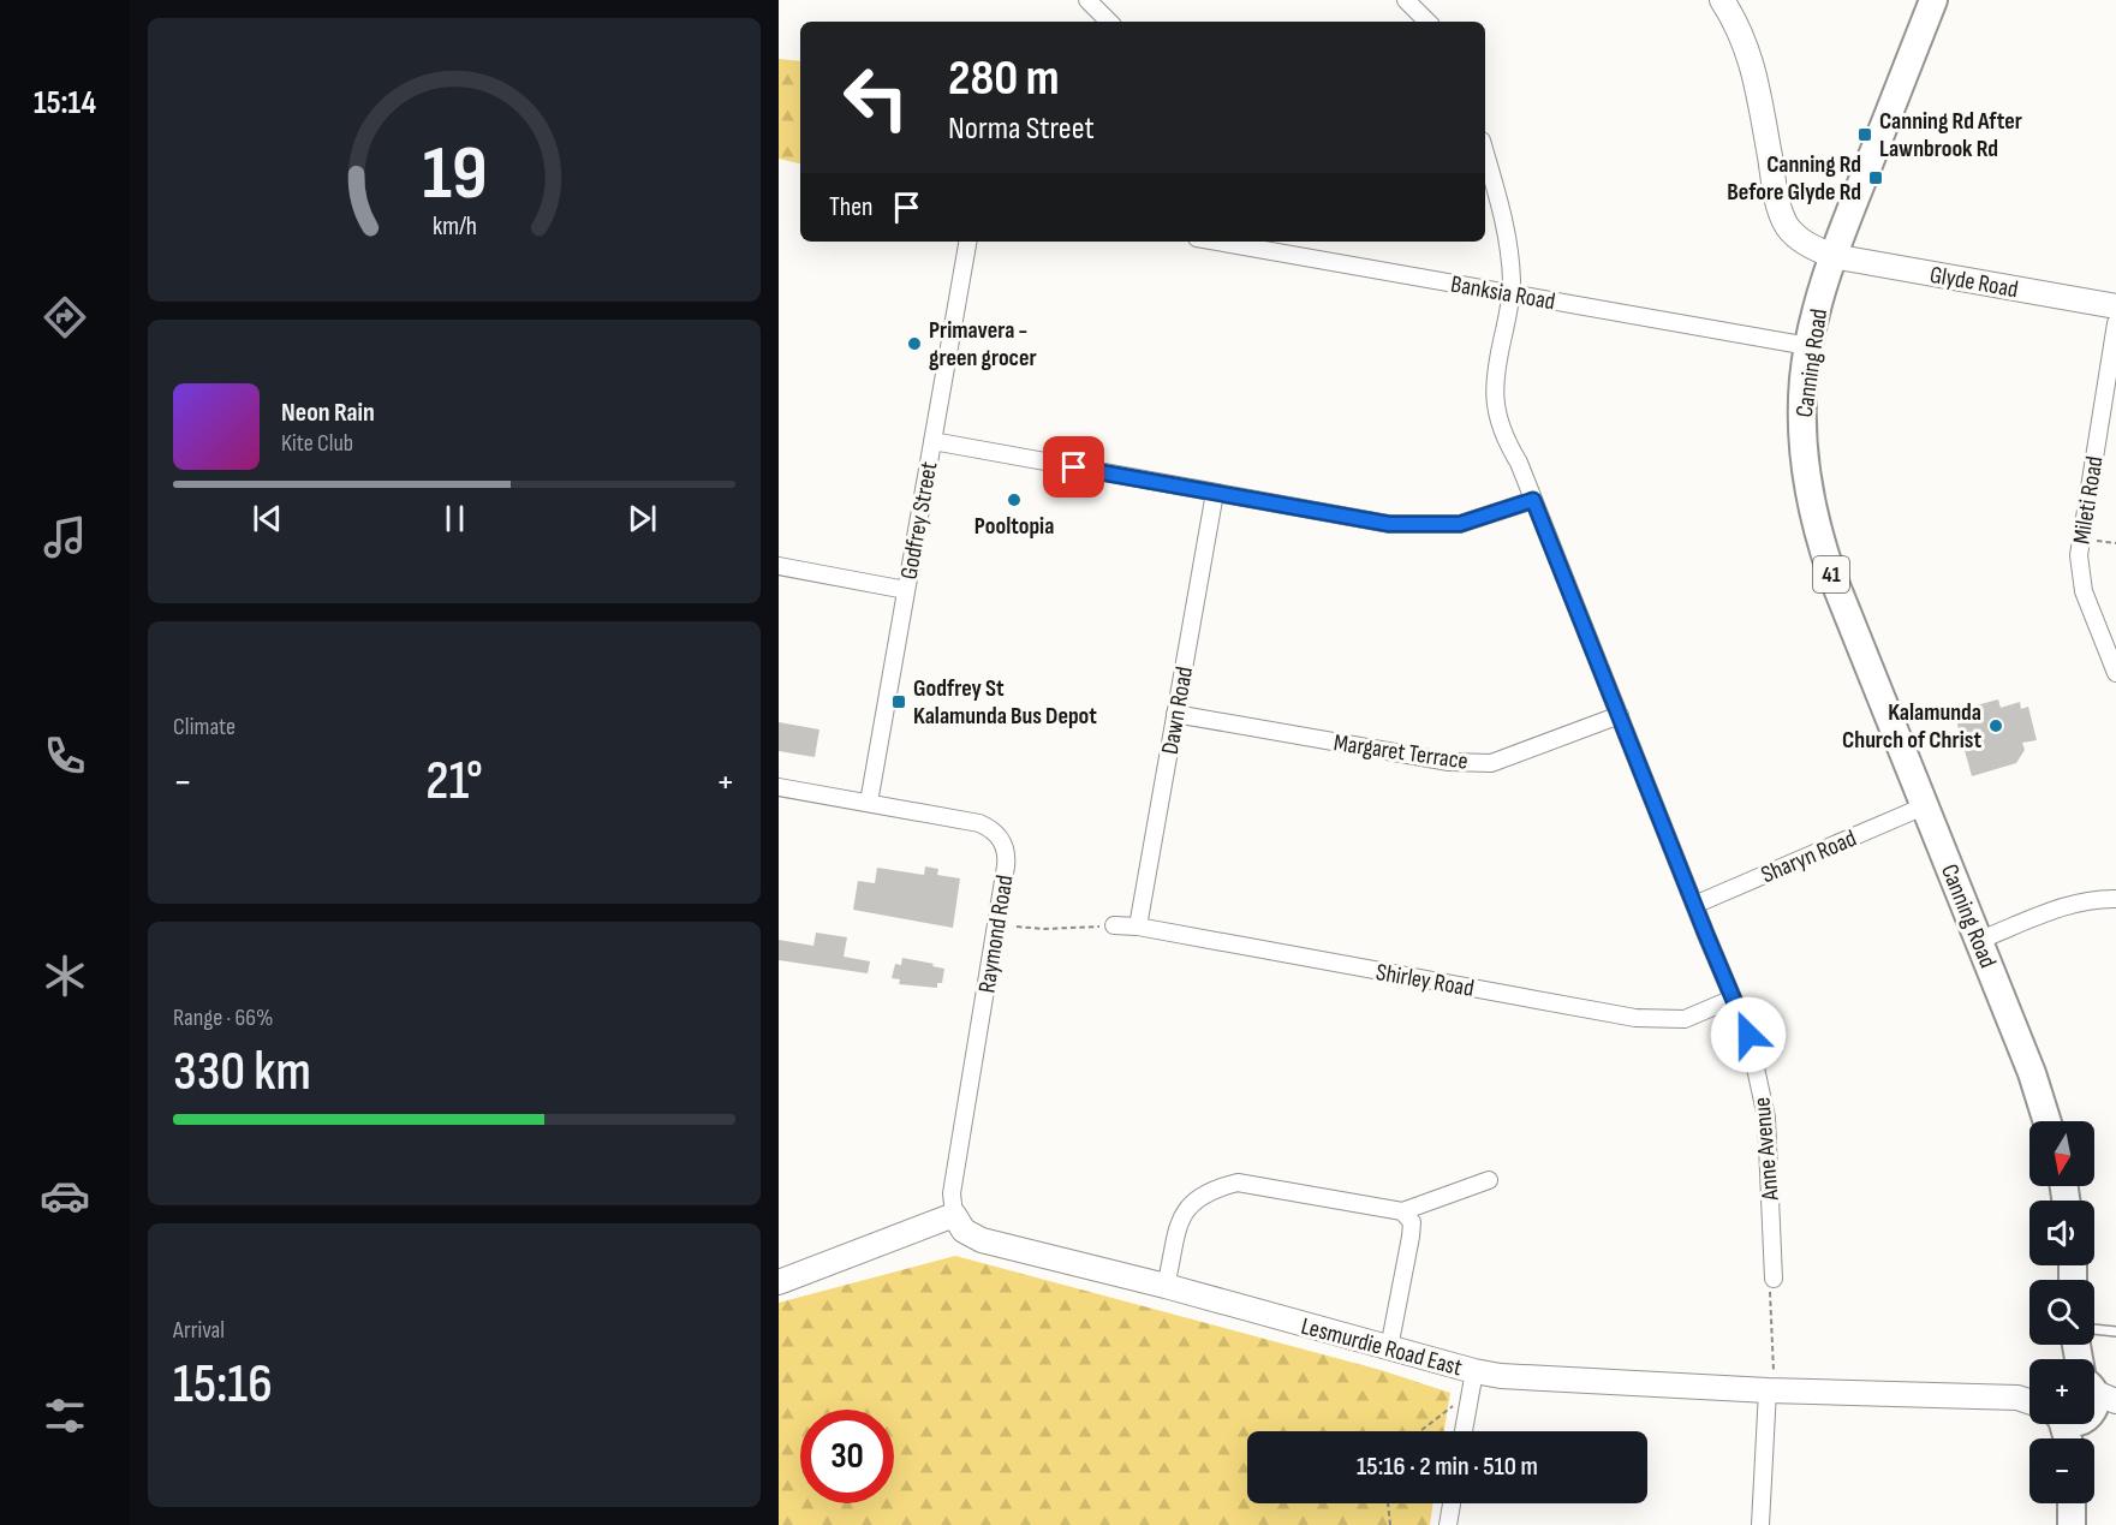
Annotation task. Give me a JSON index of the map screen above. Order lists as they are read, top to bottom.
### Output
{
  "streets": {
    "main road": ["Canning Road", "41"],
    "street": [
      "Glyde Road",
      "Banksia Road",
      "Mileti Road",
      "Godfrey Street",
      "Dawn Road",
      "Margaret Terrace",
      "Sharyn Road",
      "Raymond Road",
      "Shirley Road",
      "Anne Avenue",
      "Lesmurdie Road East"
    ]
  },
  "crossings": [
    ["Glyde Road", "Canning Road"],
    ["Banksia Road", "Canning Road"],
    ["Banksia Road", "Anne Avenue"],
    ["Canning Road", "Sharyn Road"],
    ["Godfrey Street", "Raymond Road"],
    ["Dawn Road", "Margaret Terrace"],
    ["Dawn Road", "Shirley Road"],
    ["Margaret Terrace", "Anne Avenue"],
    ["Sharyn Road", "Anne Avenue"],
    ["Raymond Road", "Lesmurdie Road East"],
    ["Shirley Road", "Anne Avenue"]
  ],
  "places": {
    "transit": ["Canning Rd After Lawnbrook Rd", "Canning Rd Before Glyde Rd", "Godfrey St Kalamunda Bus Depot"],
    "other": ["Primavera - green grocer", "Pooltopia", "Kalamunda Church of Christ"]
  },
  "north": "bottom",
  "page": {
    "tabs": "15:14",
    "turn": ["280 m", "Norma Street"],
    "then": "Then",
    "song": ["Neon Rain", "Kite Club"],
    "tile": [
      "Climate",
      ["Range · 66%", "330 km"],
      ["Arrival", "15:16"]
    ],
    "heat": ["−", "21°", "+"],
    "map_buttons": ["+", "−"],
    "limit": "30",
    "trip": "15:16 · 2 min · 510 m",
    "gauge": ["19", "km/h"]
  }
}
